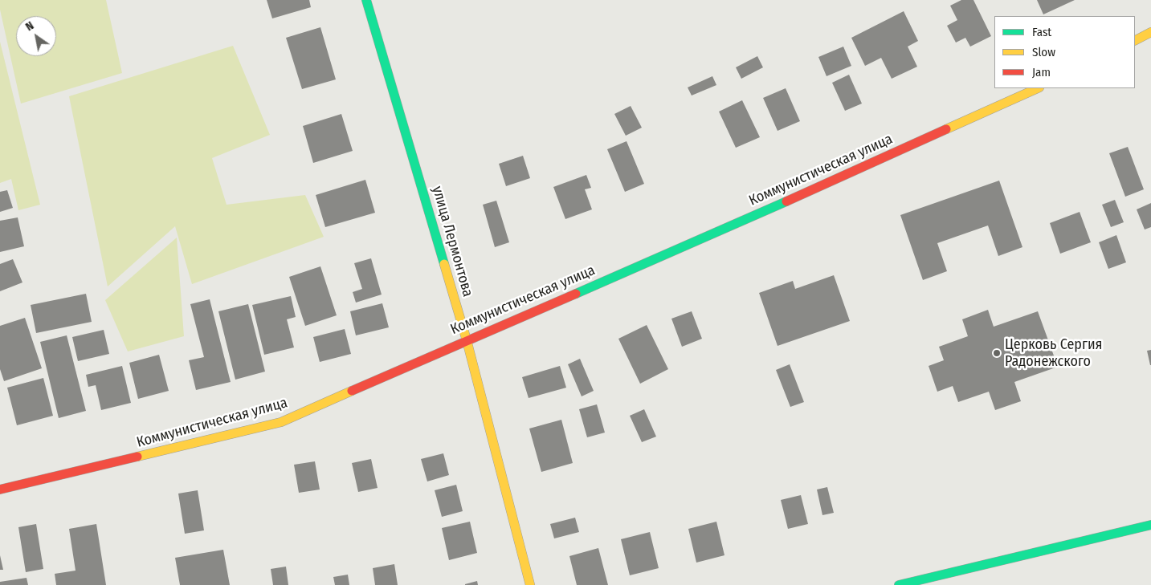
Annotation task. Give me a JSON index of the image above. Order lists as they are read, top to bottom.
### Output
{
  "streets": {
    "street": ["Коммунистическая улица", "улица Лермонтова"]
  },
  "crossings": [
    ["Коммунистическая улица", "улица Лермонтова"]
  ],
  "places": ["Церковь Сергия Радонежского"],
  "legend": ["Fast", "Slow", "Jam"],
  "north": "top left"
}
